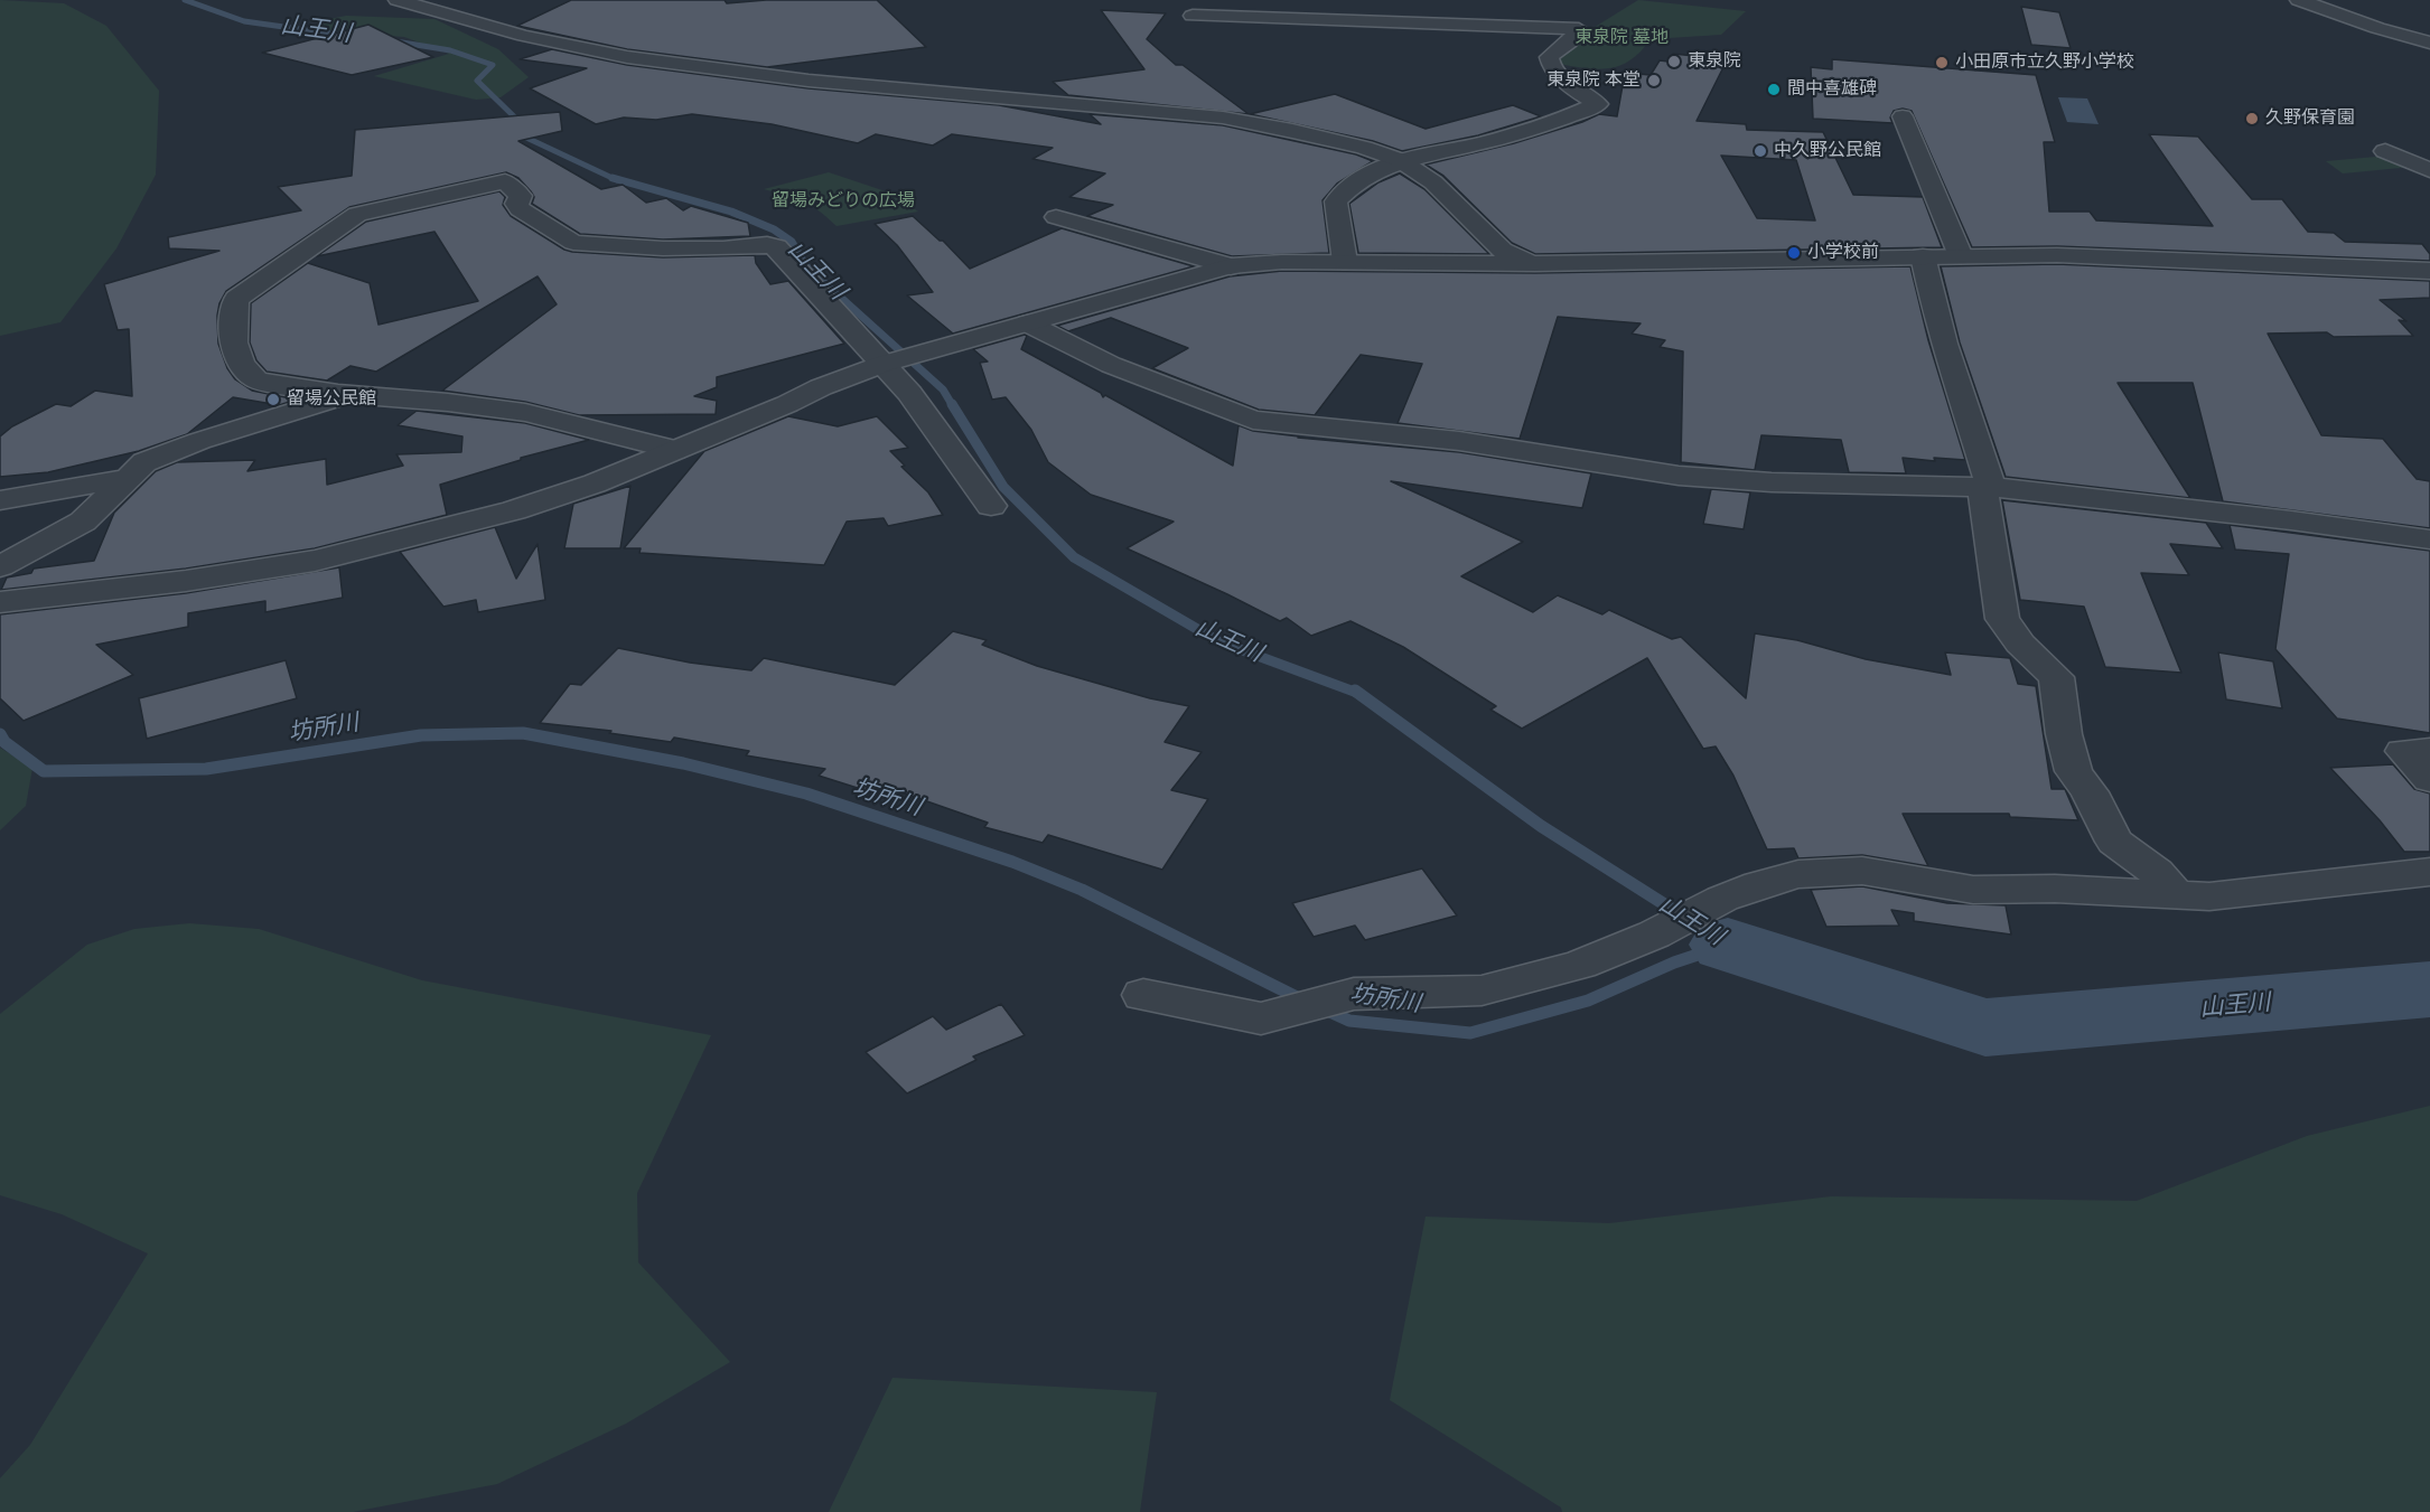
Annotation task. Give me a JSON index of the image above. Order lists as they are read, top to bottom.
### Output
{
  "water": ["山王川", "坊所川"],
  "parks": ["東泉院 墓地", "留場みどりの広場"],
  "places": [
    "東泉院",
    "小田原市立久野小学校",
    "東泉院 本堂",
    "間中喜雄碑",
    "久野保育園",
    "中久野公民館",
    "小学校前",
    "留場公民館"
  ]
}
